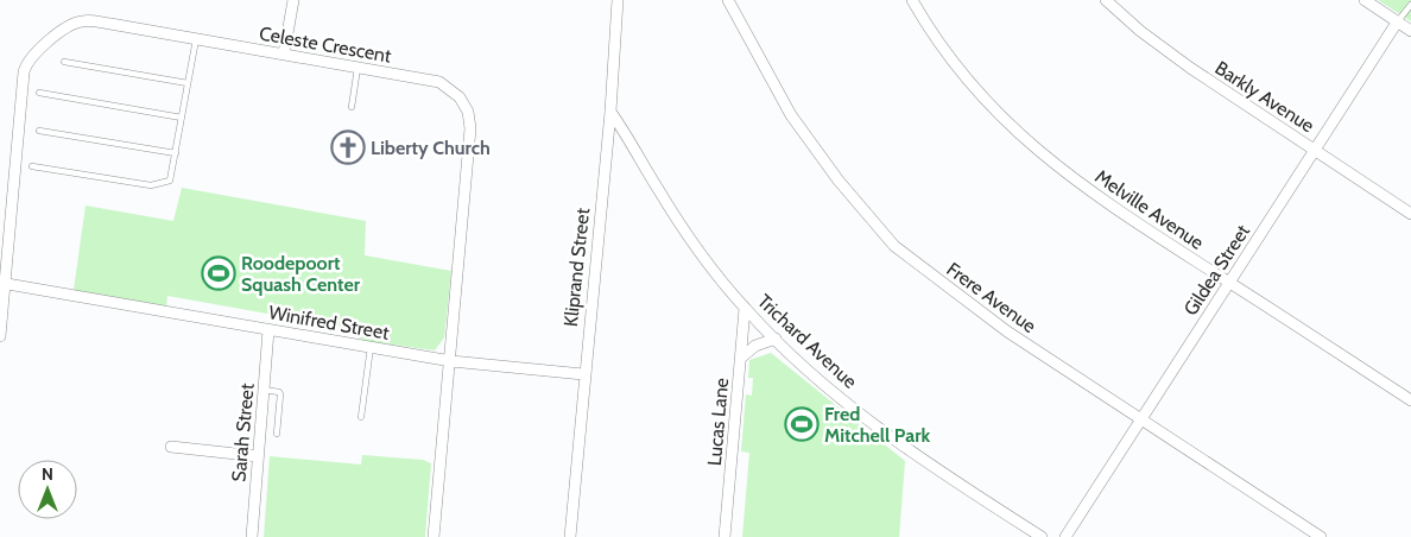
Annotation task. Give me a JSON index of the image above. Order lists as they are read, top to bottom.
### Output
{
  "streets": {
    "street": [
      "Celeste Crescent",
      "Barkly Avenue",
      "Melville Avenue",
      "Kliprand Street",
      "Gildea Street",
      "Frere Avenue",
      "Winifred Street",
      "Trichard Avenue",
      "Lucas Lane",
      "Sarah Street"
    ]
  },
  "crossings": [
    ["Celeste Crescent", "Winifred Street"],
    ["Barkly Avenue", "Gildea Street"],
    ["Melville Avenue", "Gildea Street"],
    ["Kliprand Street", "Winifred Street"],
    ["Kliprand Street", "Trichard Avenue"],
    ["Gildea Street", "Frere Avenue"],
    ["Winifred Street", "Sarah Street"],
    ["Trichard Avenue", "Lucas Lane"]
  ],
  "places": {
    "church": ["Liberty Church"],
    "sports": ["Roodepoort Squash Center", "Fred Mitchell Park"]
  },
  "north": "top"
}
